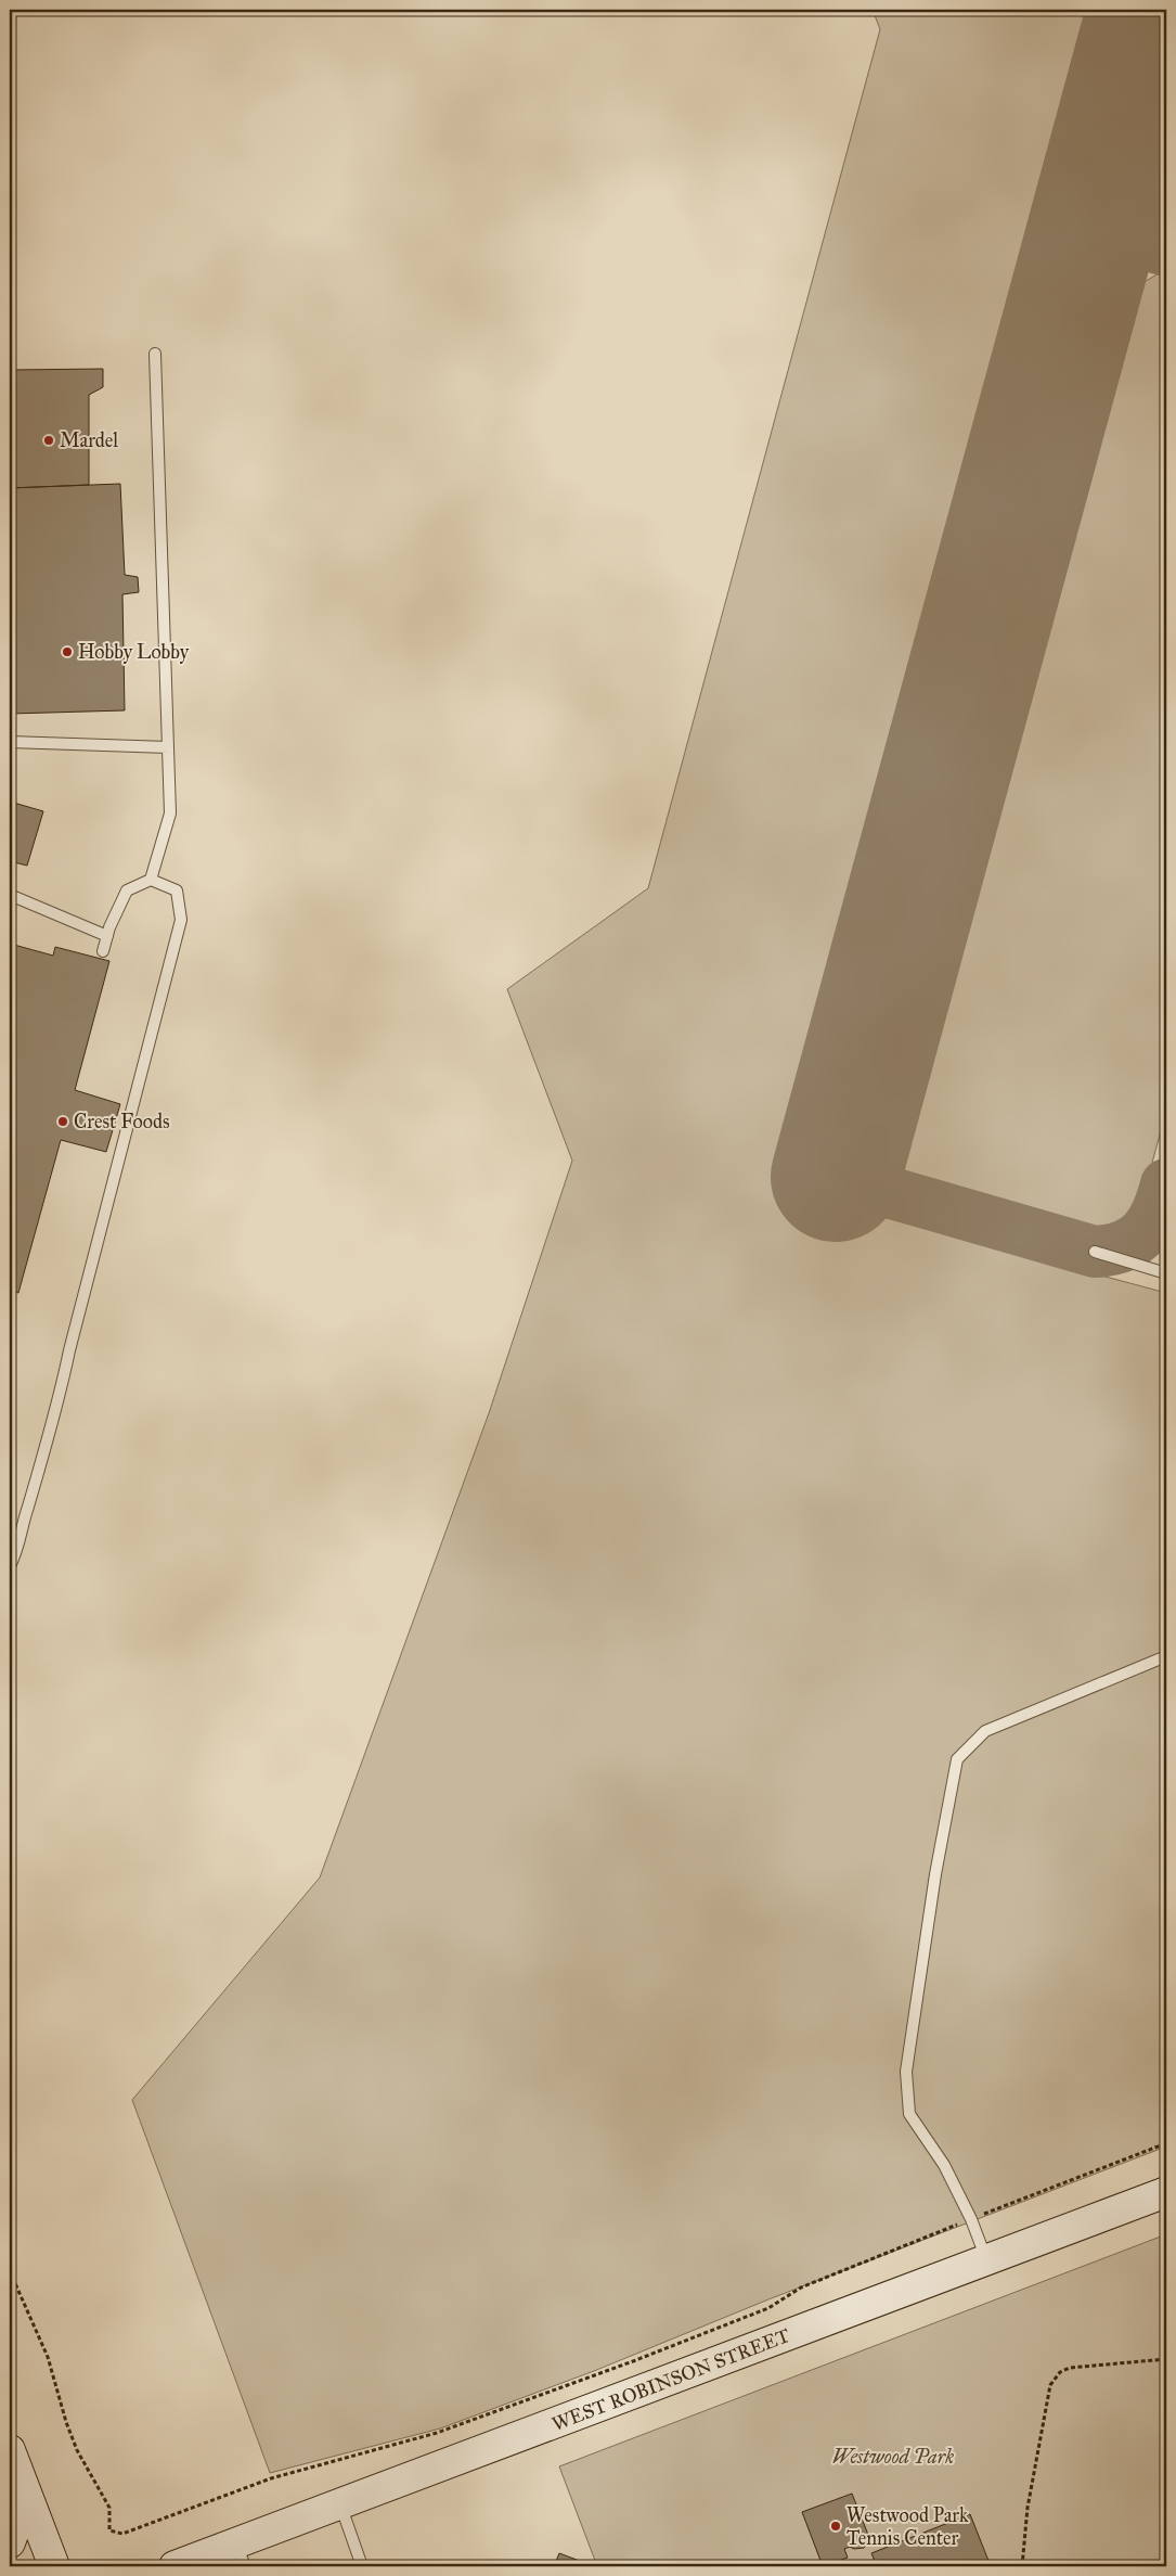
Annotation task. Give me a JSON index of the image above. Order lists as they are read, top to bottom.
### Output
{
  "streets": {
    "main road": ["WEST ROBINSON STREET"]
  },
  "parks": ["Westwood Park"],
  "places": [
    "Mardel",
    "Hobby Lobby",
    "Crest Foods",
    "Westwood Park Tennis Center"
  ]
}
